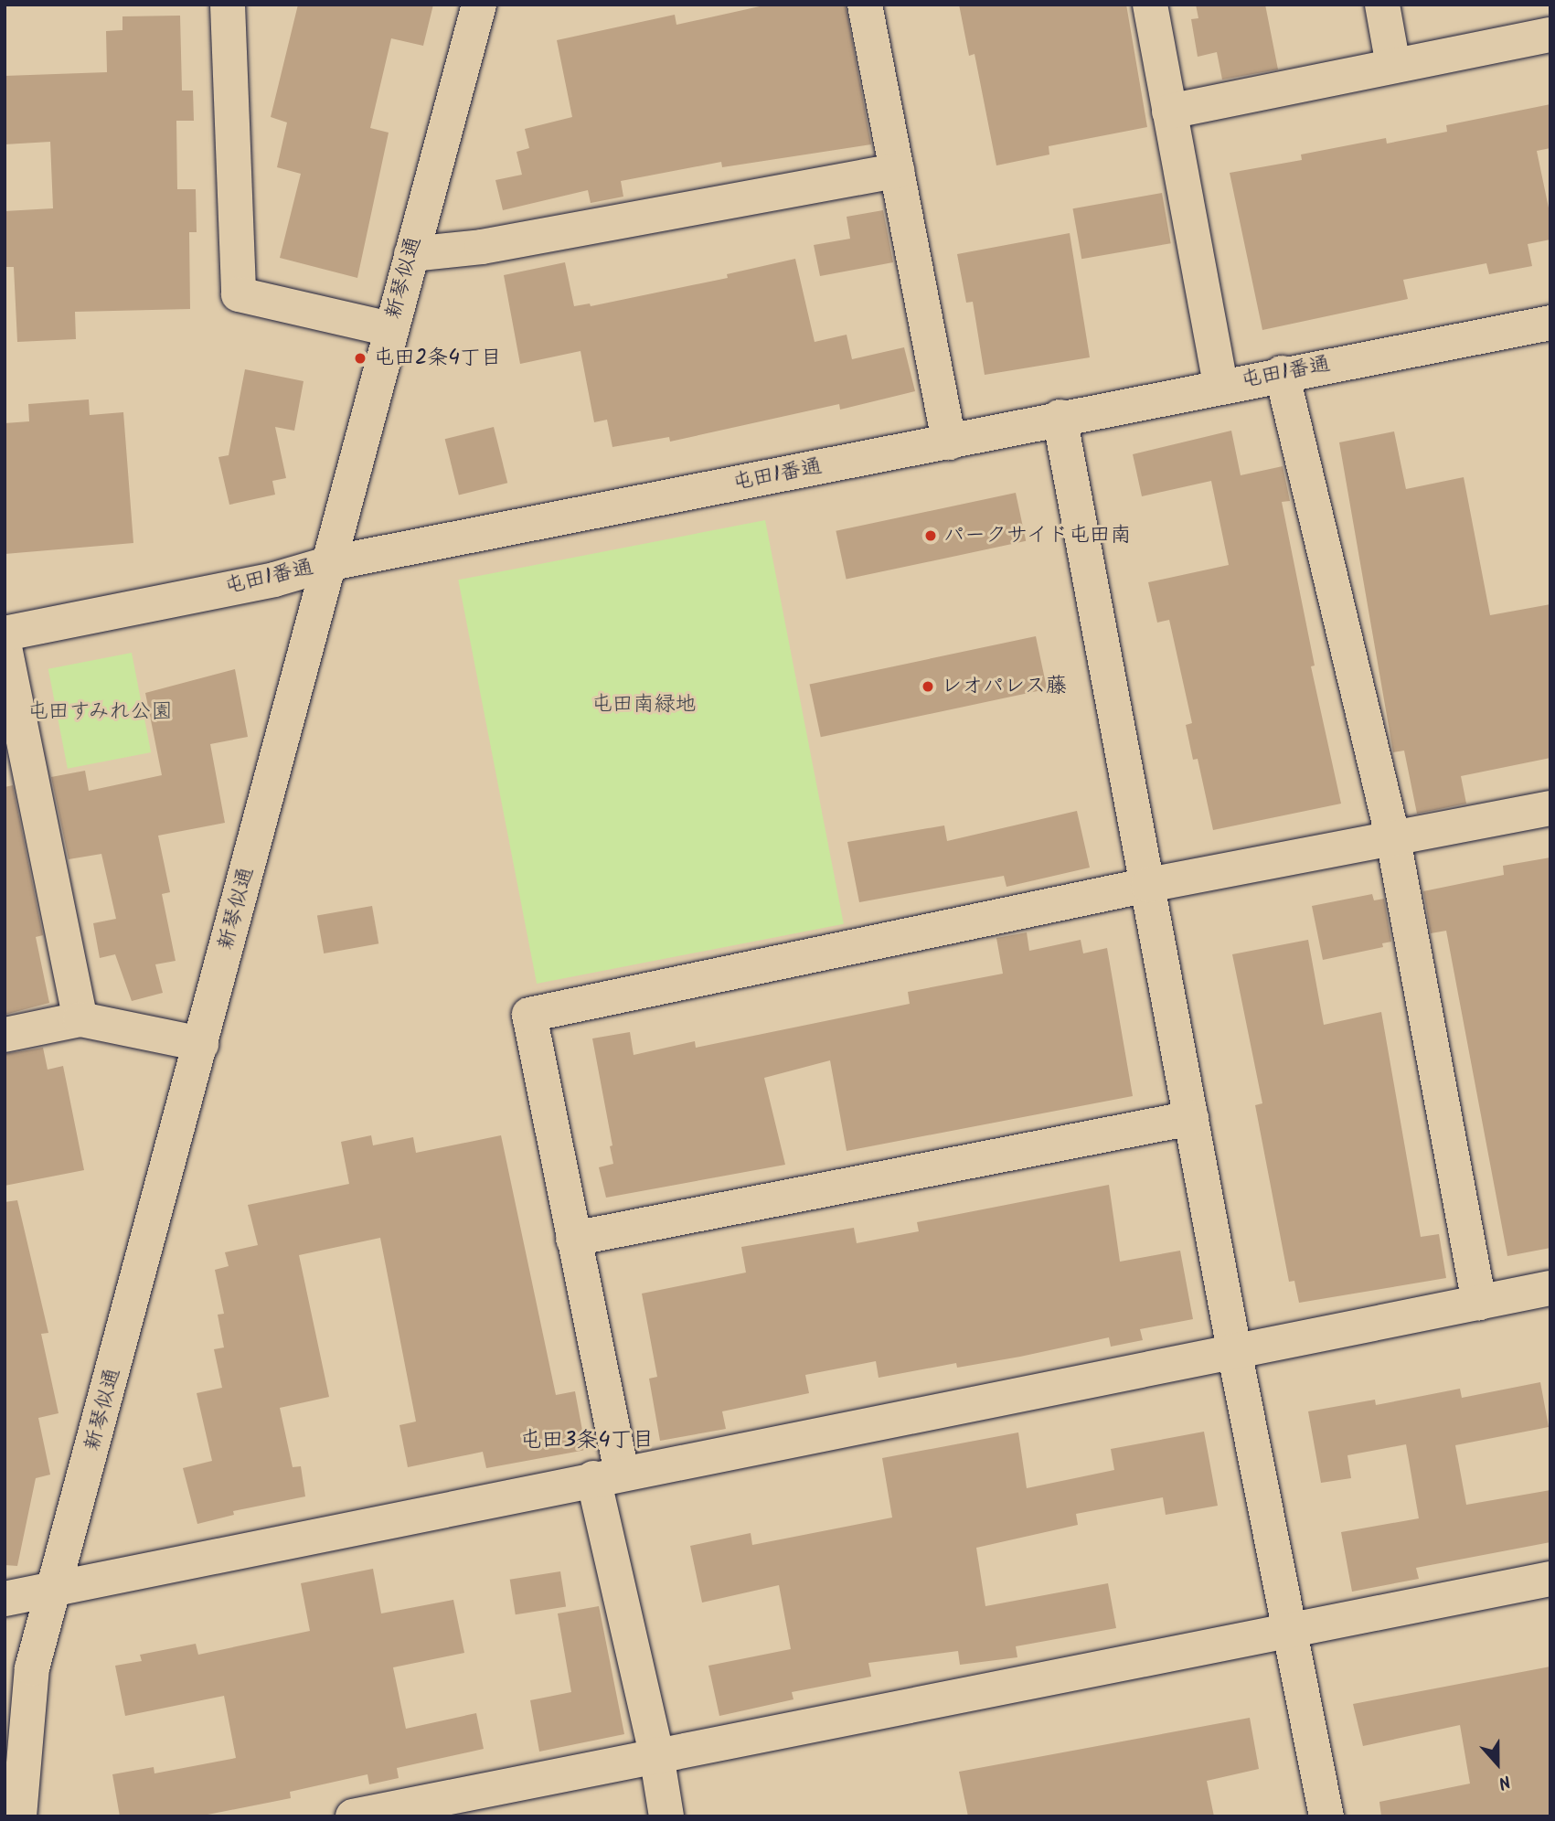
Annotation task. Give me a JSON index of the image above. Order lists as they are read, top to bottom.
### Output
{
  "streets": {
    "street": ["新琴似通", "屯田1番通"]
  },
  "crossings": [
    ["新琴似通", "屯田1番通"]
  ],
  "districts": ["屯田3条4丁目"],
  "parks": ["屯田南緑地", "屯田すみれ公園"],
  "places": ["屯田2条4丁目", "パークサイド屯田南", "レオパレス藤"],
  "north": "bottom"
}
